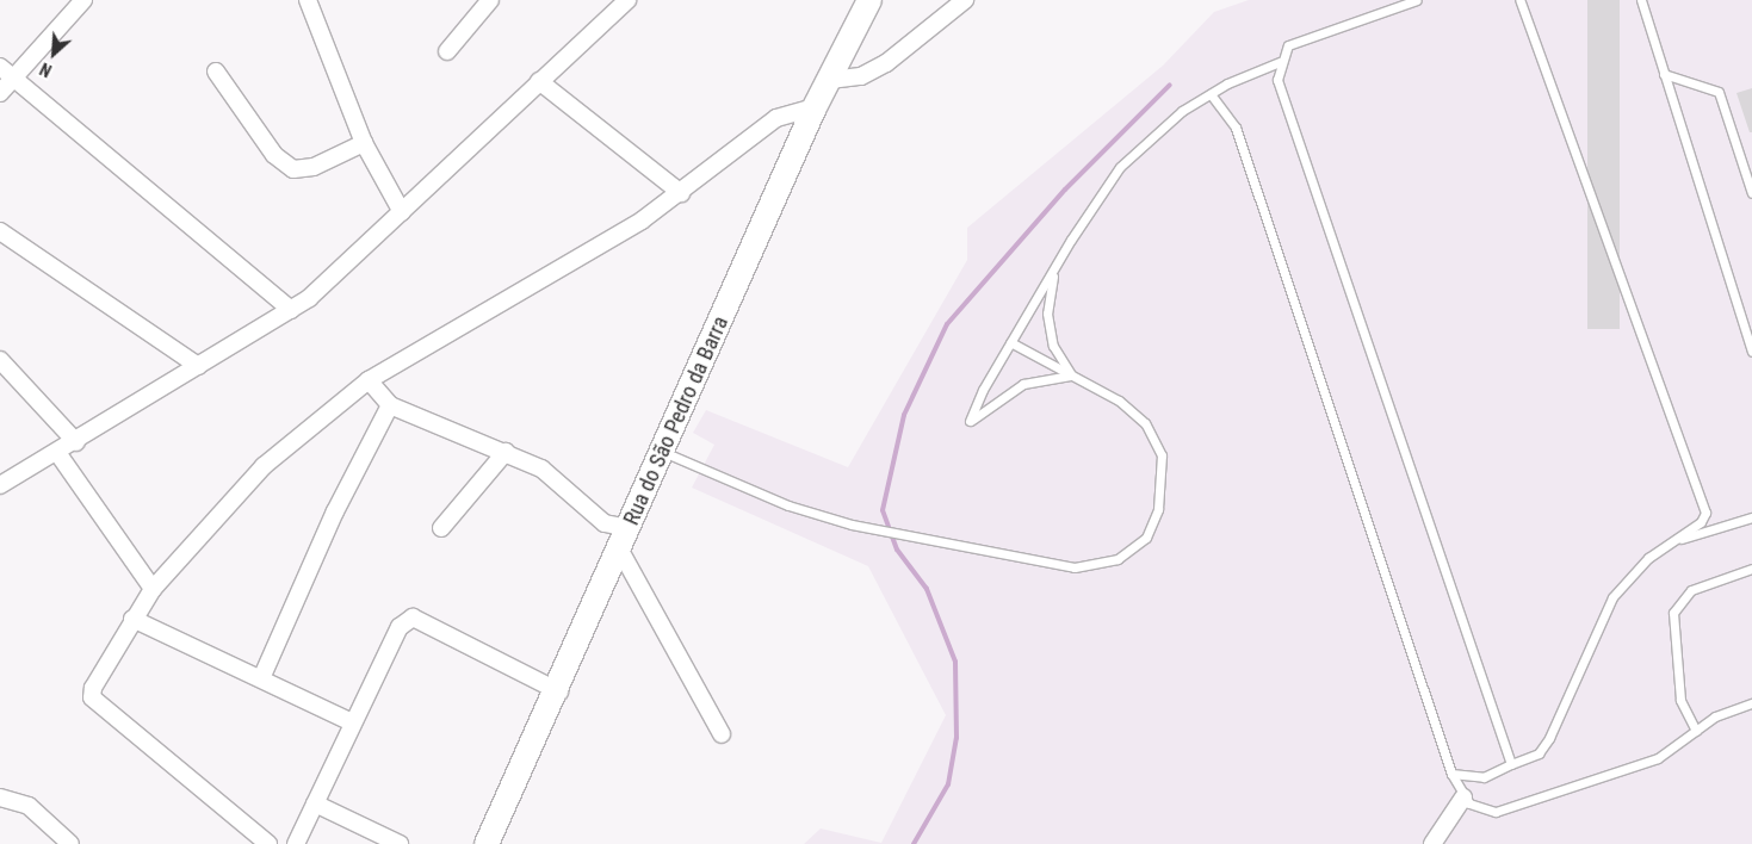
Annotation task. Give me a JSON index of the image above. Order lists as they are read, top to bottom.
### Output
{
  "streets": {
    "street": ["Rua do São Pedro da Barra"]
  },
  "north": "bottom left"
}
